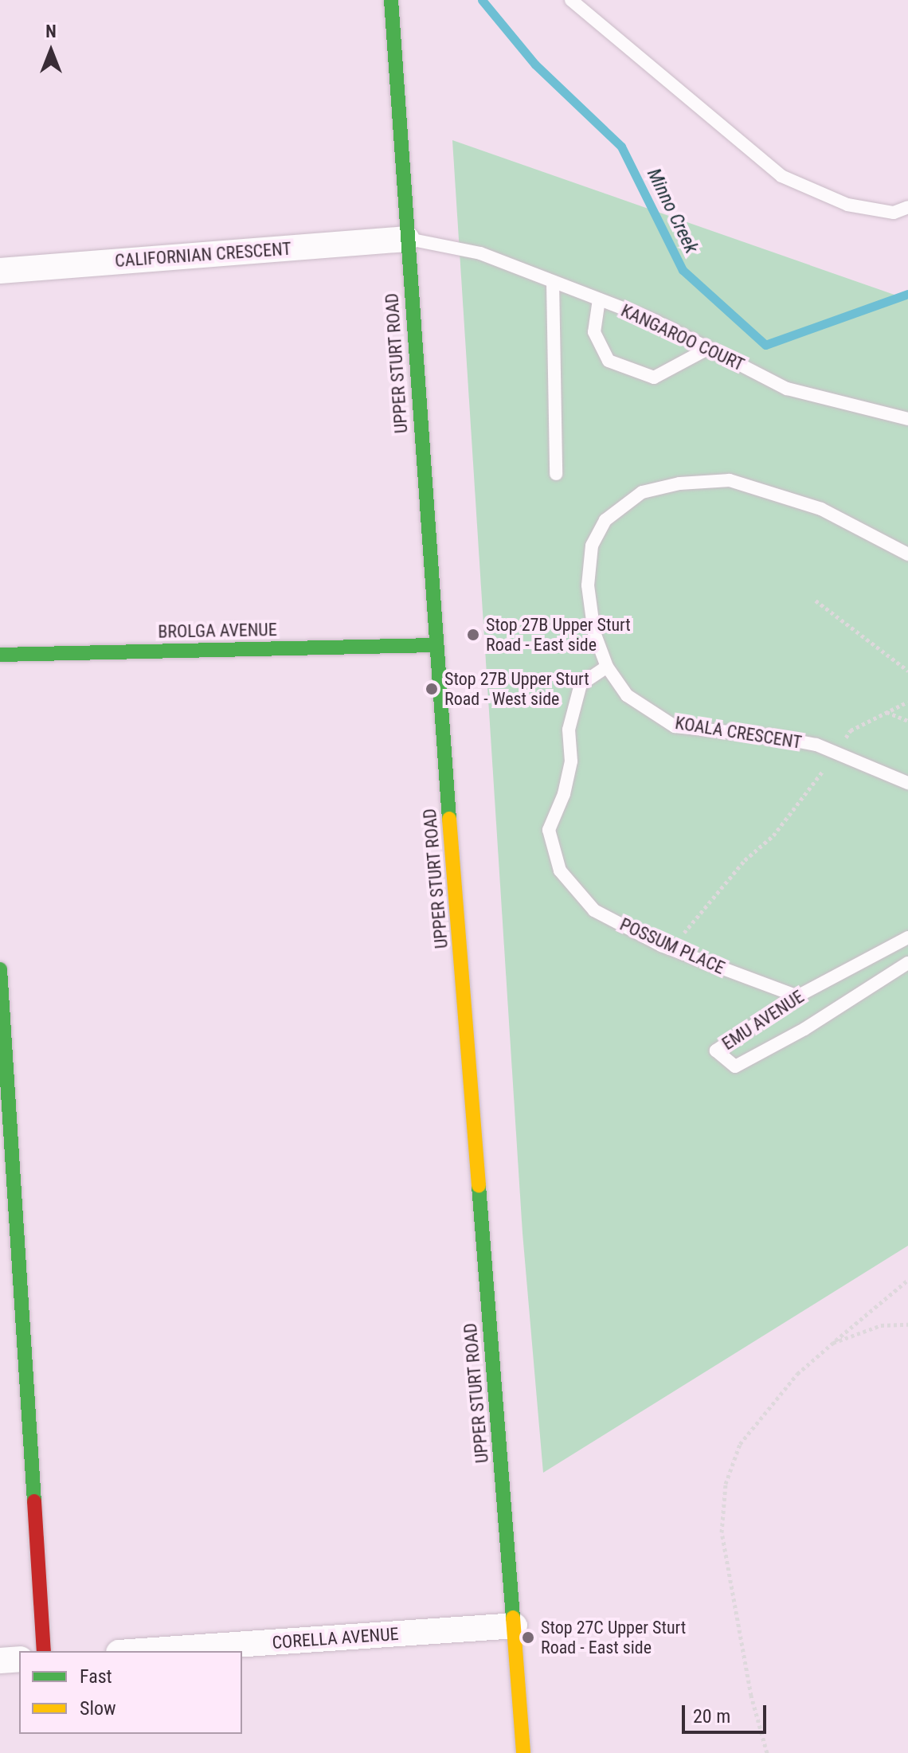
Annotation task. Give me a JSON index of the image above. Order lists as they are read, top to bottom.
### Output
{
  "streets": {
    "main road": ["UPPER STURT ROAD", "BROLGA AVENUE"],
    "street": ["CALIFORNIAN CRESCENT", "CORELLA AVENUE"],
    "lane": [
      "KANGAROO COURT",
      "KOALA CRESCENT",
      "POSSUM PLACE",
      "EMU AVENUE"
    ]
  },
  "crossings": [
    ["CALIFORNIAN CRESCENT", "KANGAROO COURT"],
    ["CALIFORNIAN CRESCENT", "UPPER STURT ROAD"],
    ["KANGAROO COURT", "UPPER STURT ROAD"],
    ["UPPER STURT ROAD", "BROLGA AVENUE"],
    ["UPPER STURT ROAD", "CORELLA AVENUE"],
    ["KOALA CRESCENT", "POSSUM PLACE"],
    ["POSSUM PLACE", "EMU AVENUE"]
  ],
  "water": ["Minno Creek"],
  "places": ["Stop 27B Upper Sturt Road - East side", "Stop 27B Upper Sturt Road - West side", "Stop 27C Upper Sturt Road - East side"],
  "legend": ["Fast", "Slow"],
  "scale_bar": "20 m",
  "north": "top"
}
